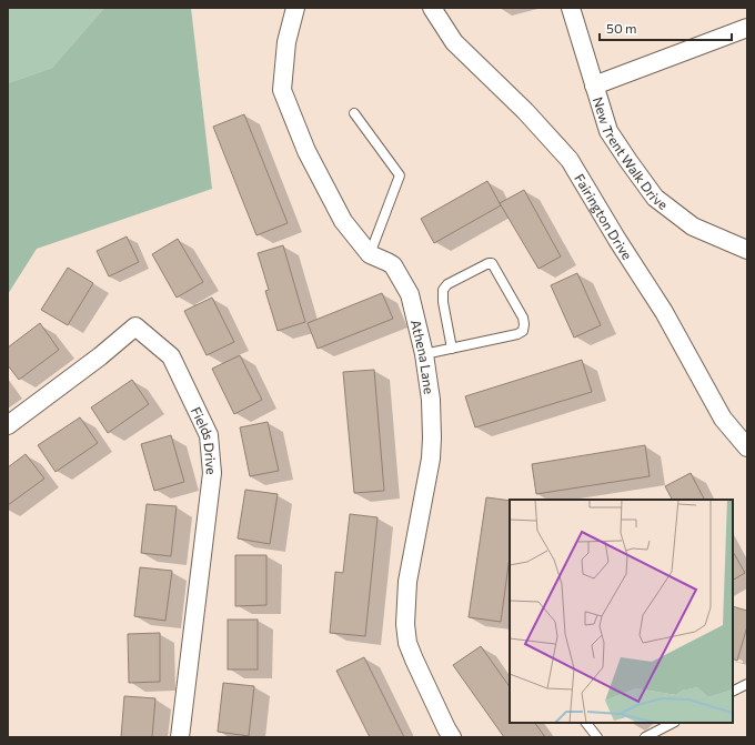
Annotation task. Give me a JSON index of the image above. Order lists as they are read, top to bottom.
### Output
{
  "streets": {
    "street": [
      "New Trent Walk Drive",
      "Fairington Drive",
      "Athena Lane",
      "Fields Drive"
    ]
  },
  "scale_bar": "50 m"
}
